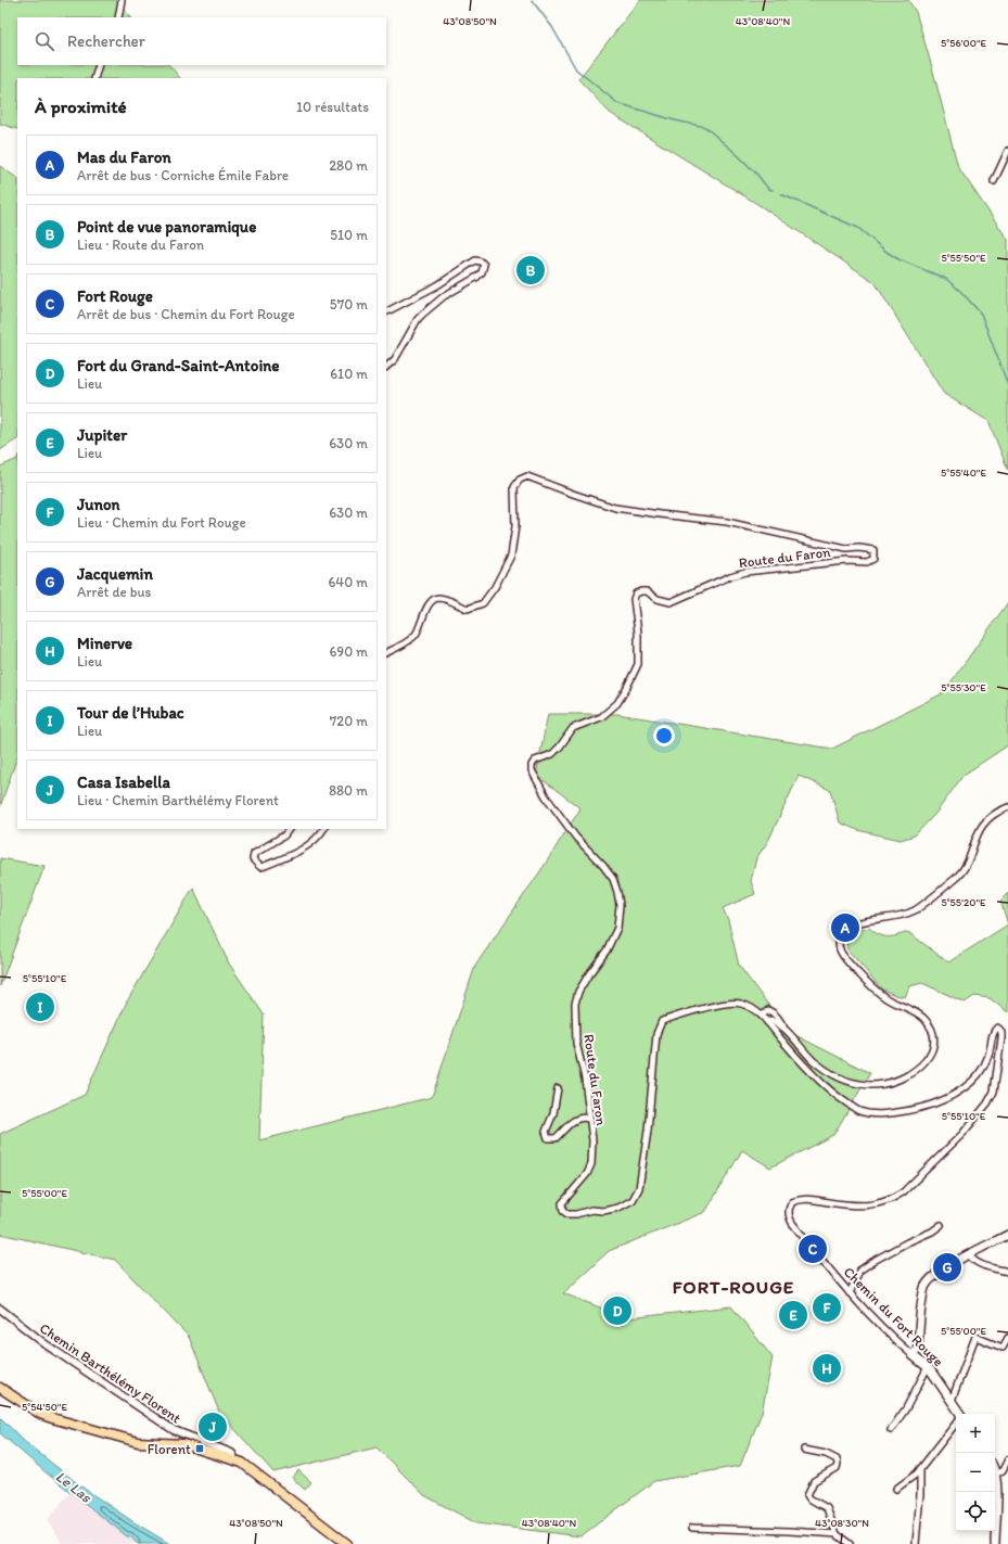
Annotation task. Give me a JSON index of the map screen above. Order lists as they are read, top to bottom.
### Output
{
  "streets": {
    "main road": ["Chemin du Fort Rouge"],
    "street": ["Route du Faron", "Chemin Barthélémy Florent"]
  },
  "crossings": [
    ["Route du Faron", "Chemin du Fort Rouge"]
  ],
  "districts": ["FORT-ROUGE"],
  "water": ["Le Las"],
  "places": {
    "transit": ["Florent"]
  },
  "page": {
    "search": "Rechercher",
    "heading": ["À proximité", "10 résultats"],
    "list": [
      {
        "mark": "A",
        "name": "Mas du Faron",
        "note": "Arrêt de bus · Corniche Émile Fabre",
        "value": "280 m"
      },
      {
        "mark": "B",
        "name": "Point de vue panoramique",
        "note": "Lieu · Route du Faron",
        "value": "510 m"
      },
      {
        "mark": "C",
        "name": "Fort Rouge",
        "note": "Arrêt de bus · Chemin du Fort Rouge",
        "value": "570 m"
      },
      {
        "mark": "D",
        "name": "Fort du Grand-Saint-Antoine",
        "note": "Lieu",
        "value": "610 m"
      },
      {
        "mark": "E",
        "name": "Jupiter",
        "note": "Lieu",
        "value": "630 m"
      },
      {
        "mark": "F",
        "name": "Junon",
        "note": "Lieu · Chemin du Fort Rouge",
        "value": "630 m"
      },
      {
        "mark": "G",
        "name": "Jacquemin",
        "note": "Arrêt de bus",
        "value": "640 m"
      },
      {
        "mark": "H",
        "name": "Minerve",
        "note": "Lieu",
        "value": "690 m"
      },
      {
        "mark": "I",
        "name": "Tour de l’Hubac",
        "note": "Lieu",
        "value": "720 m"
      },
      {
        "mark": "J",
        "name": "Casa Isabella",
        "note": "Lieu · Chemin Barthélémy Florent",
        "value": "880 m"
      }
    ],
    "pins": [
      "B",
      "A",
      "I",
      "C",
      "G",
      "F",
      "D",
      "E",
      "H",
      "J"
    ],
    "map_buttons": ["+", "−"]
  },
  "coordinates": [
    "43°08'50\"N",
    "43°08'40\"N",
    "5°56'00\"E",
    "5°55'50\"E",
    "5°55'40\"E",
    "5°55'30\"E",
    "5°55'20\"E",
    "5°55'10\"E",
    "5°55'00\"E",
    "5°54'50\"E",
    "43°08'30\"N"
  ]
}
